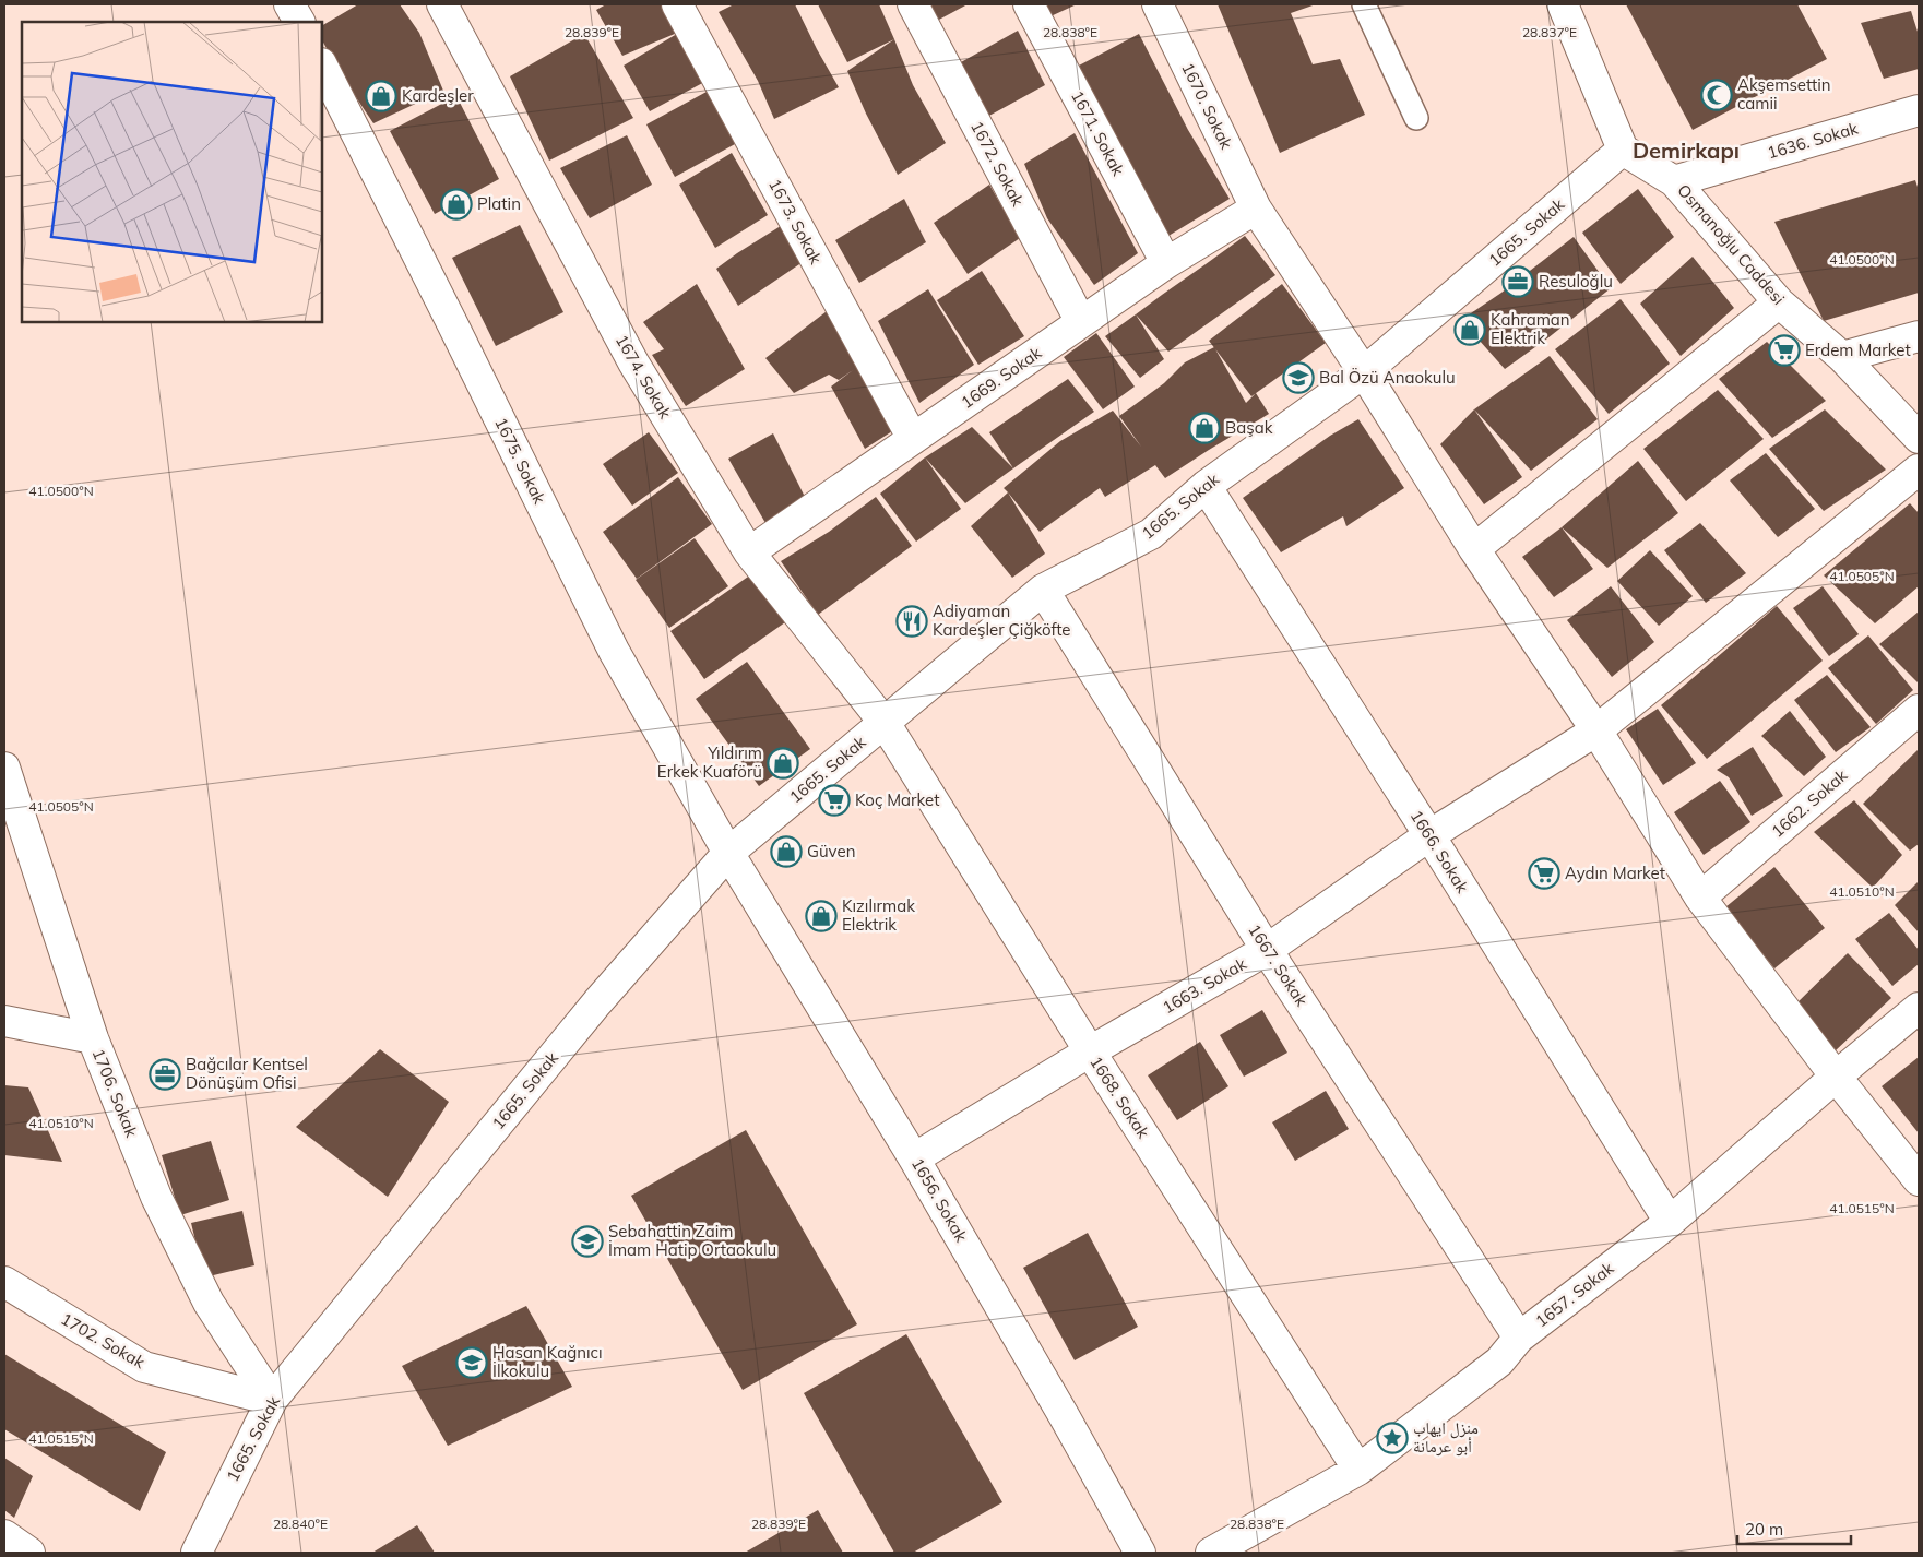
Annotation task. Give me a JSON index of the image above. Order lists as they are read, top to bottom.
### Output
{
  "streets": {
    "street": [
      "1670. Sokak",
      "1671. Sokak",
      "1636. Sokak",
      "1672. Sokak",
      "1673. Sokak",
      "1665. Sokak",
      "Osmanoğlu Caddesi",
      "1674. Sokak",
      "1669. Sokak",
      "1675. Sokak",
      "1662. Sokak",
      "1666. Sokak",
      "1667. Sokak",
      "1663. Sokak",
      "1706. Sokak",
      "1668. Sokak",
      "1656. Sokak",
      "1657. Sokak",
      "1702. Sokak"
    ]
  },
  "crossings": [
    ["1670. Sokak", "1665. Sokak"],
    ["1670. Sokak", "1669. Sokak"],
    ["1670. Sokak", "1662. Sokak"],
    ["1670. Sokak", "1663. Sokak"],
    ["1670. Sokak", "1657. Sokak"],
    ["1671. Sokak", "1669. Sokak"],
    ["1636. Sokak", "Osmanoğlu Caddesi"],
    ["1672. Sokak", "1669. Sokak"],
    ["1673. Sokak", "1669. Sokak"],
    ["1665. Sokak", "Osmanoğlu Caddesi"],
    ["1665. Sokak", "1674. Sokak"],
    ["1665. Sokak", "1675. Sokak"],
    ["1665. Sokak", "1666. Sokak"],
    ["1665. Sokak", "1667. Sokak"],
    ["1665. Sokak", "1706. Sokak"],
    ["1665. Sokak", "1668. Sokak"],
    ["1665. Sokak", "1656. Sokak"],
    ["1665. Sokak", "1702. Sokak"],
    ["1674. Sokak", "1669. Sokak"],
    ["1674. Sokak", "1668. Sokak"],
    ["1675. Sokak", "1656. Sokak"],
    ["1666. Sokak", "1663. Sokak"],
    ["1666. Sokak", "1657. Sokak"],
    ["1667. Sokak", "1663. Sokak"],
    ["1667. Sokak", "1657. Sokak"],
    ["1663. Sokak", "1668. Sokak"],
    ["1663. Sokak", "1656. Sokak"],
    ["1706. Sokak", "1702. Sokak"],
    ["1668. Sokak", "1657. Sokak"]
  ],
  "districts": ["Demirkapı"],
  "places": {
    "mosque": ["Akşemsettin camii"],
    "shop": [
      "Kardeşler",
      "Platin",
      "Kahraman Elektrik",
      "Başak",
      "Yıldırım Erkek Kuaförü",
      "Güven",
      "Kızılırmak Elektrik"
    ],
    "office": ["Resuloğlu", "Bağcılar Kentsel Dönüşüm Ofisi"],
    "supermarket": ["Erdem Market", "Koç Market", "Aydın Market"],
    "school or university": ["Bal Özü Anaokulu", "Sebahattin Zaim İmam Hatip Ortaokulu", "Hasan Kağnıcı İlkokulu"],
    "restaurant": ["Adiyaman Kardeşler Çiğköfte"],
    "place": ["منزل ايهاب أبو عرمانة"]
  },
  "scale_bar": "20 m",
  "coordinates": [
    "28.839°E",
    "28.838°E",
    "28.837°E",
    "41.0500°N",
    "41.0505°N",
    "41.0510°N",
    "41.0515°N",
    "28.840°E"
  ]
}
